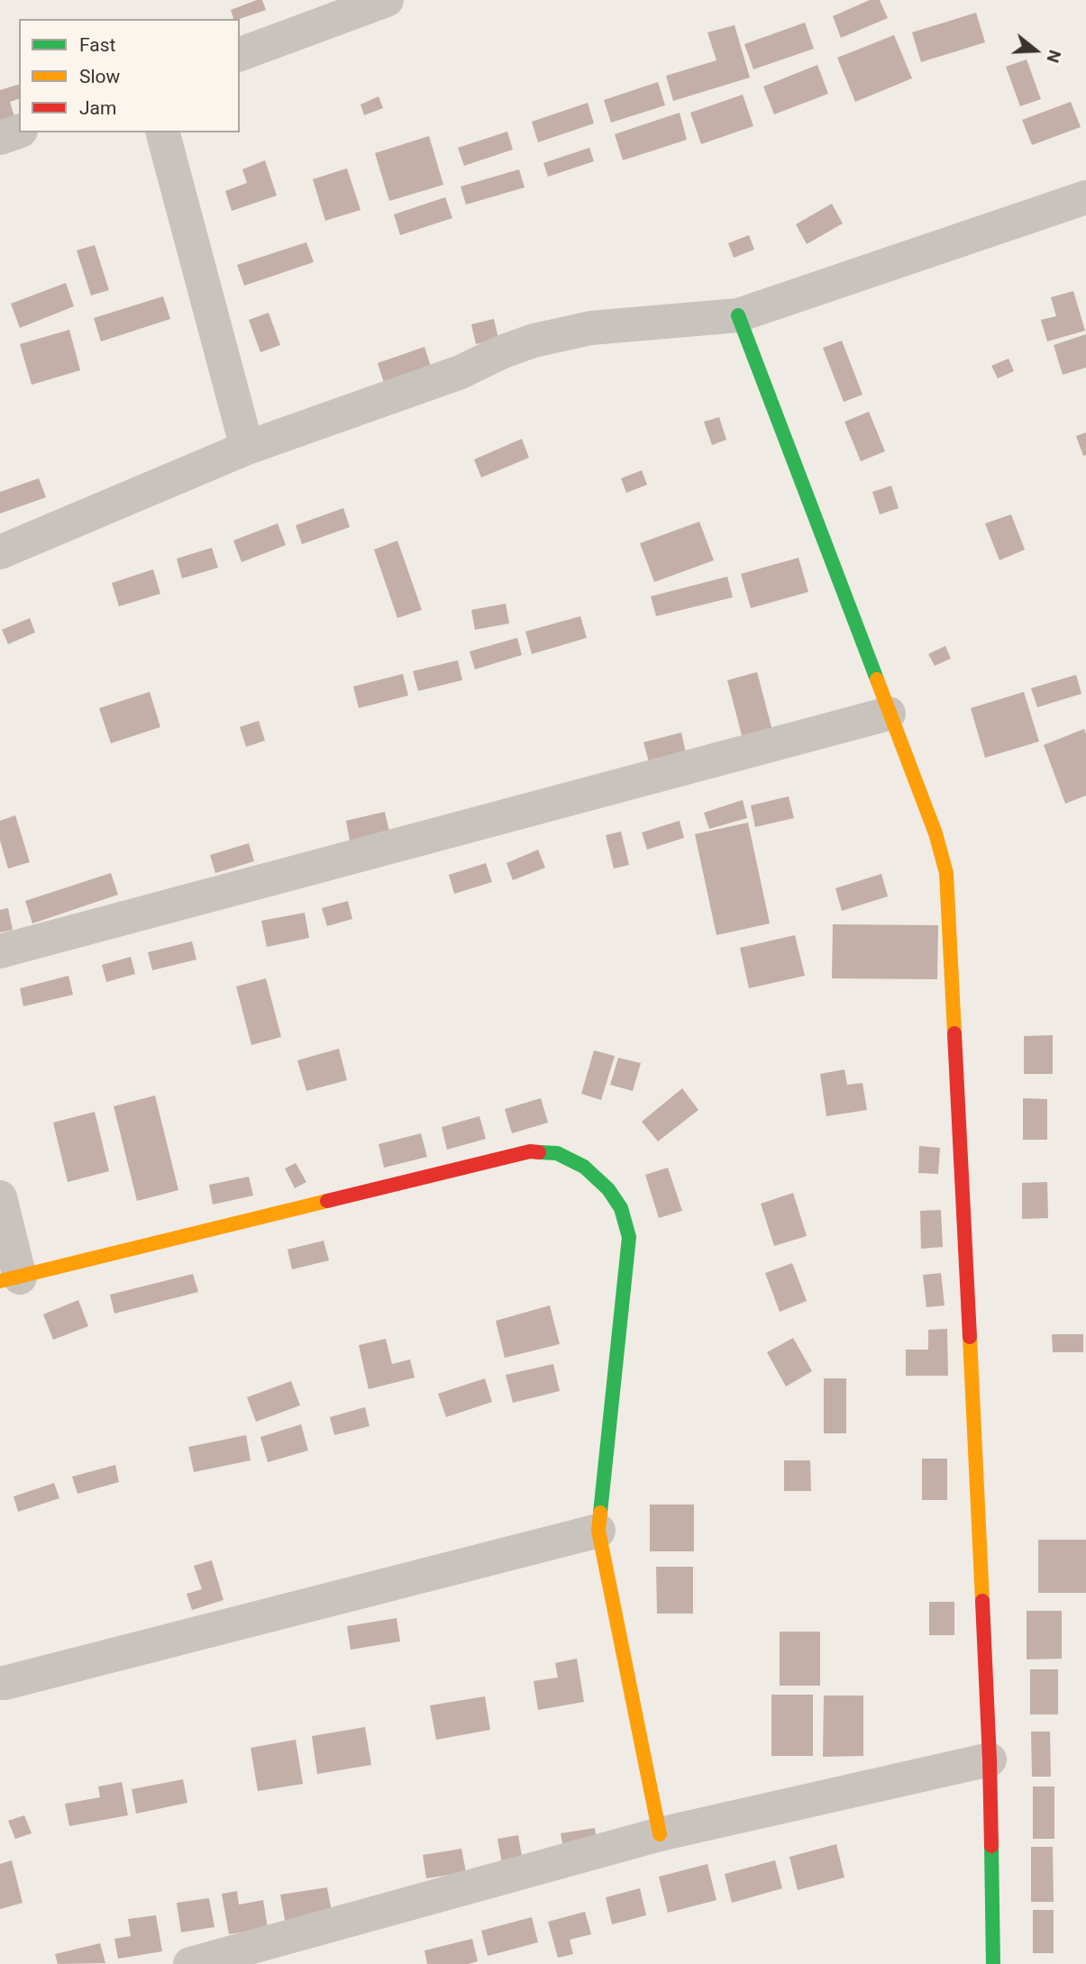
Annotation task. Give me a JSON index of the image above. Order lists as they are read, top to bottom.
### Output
{
  "legend": ["Fast", "Slow", "Jam"],
  "north": "right"
}
